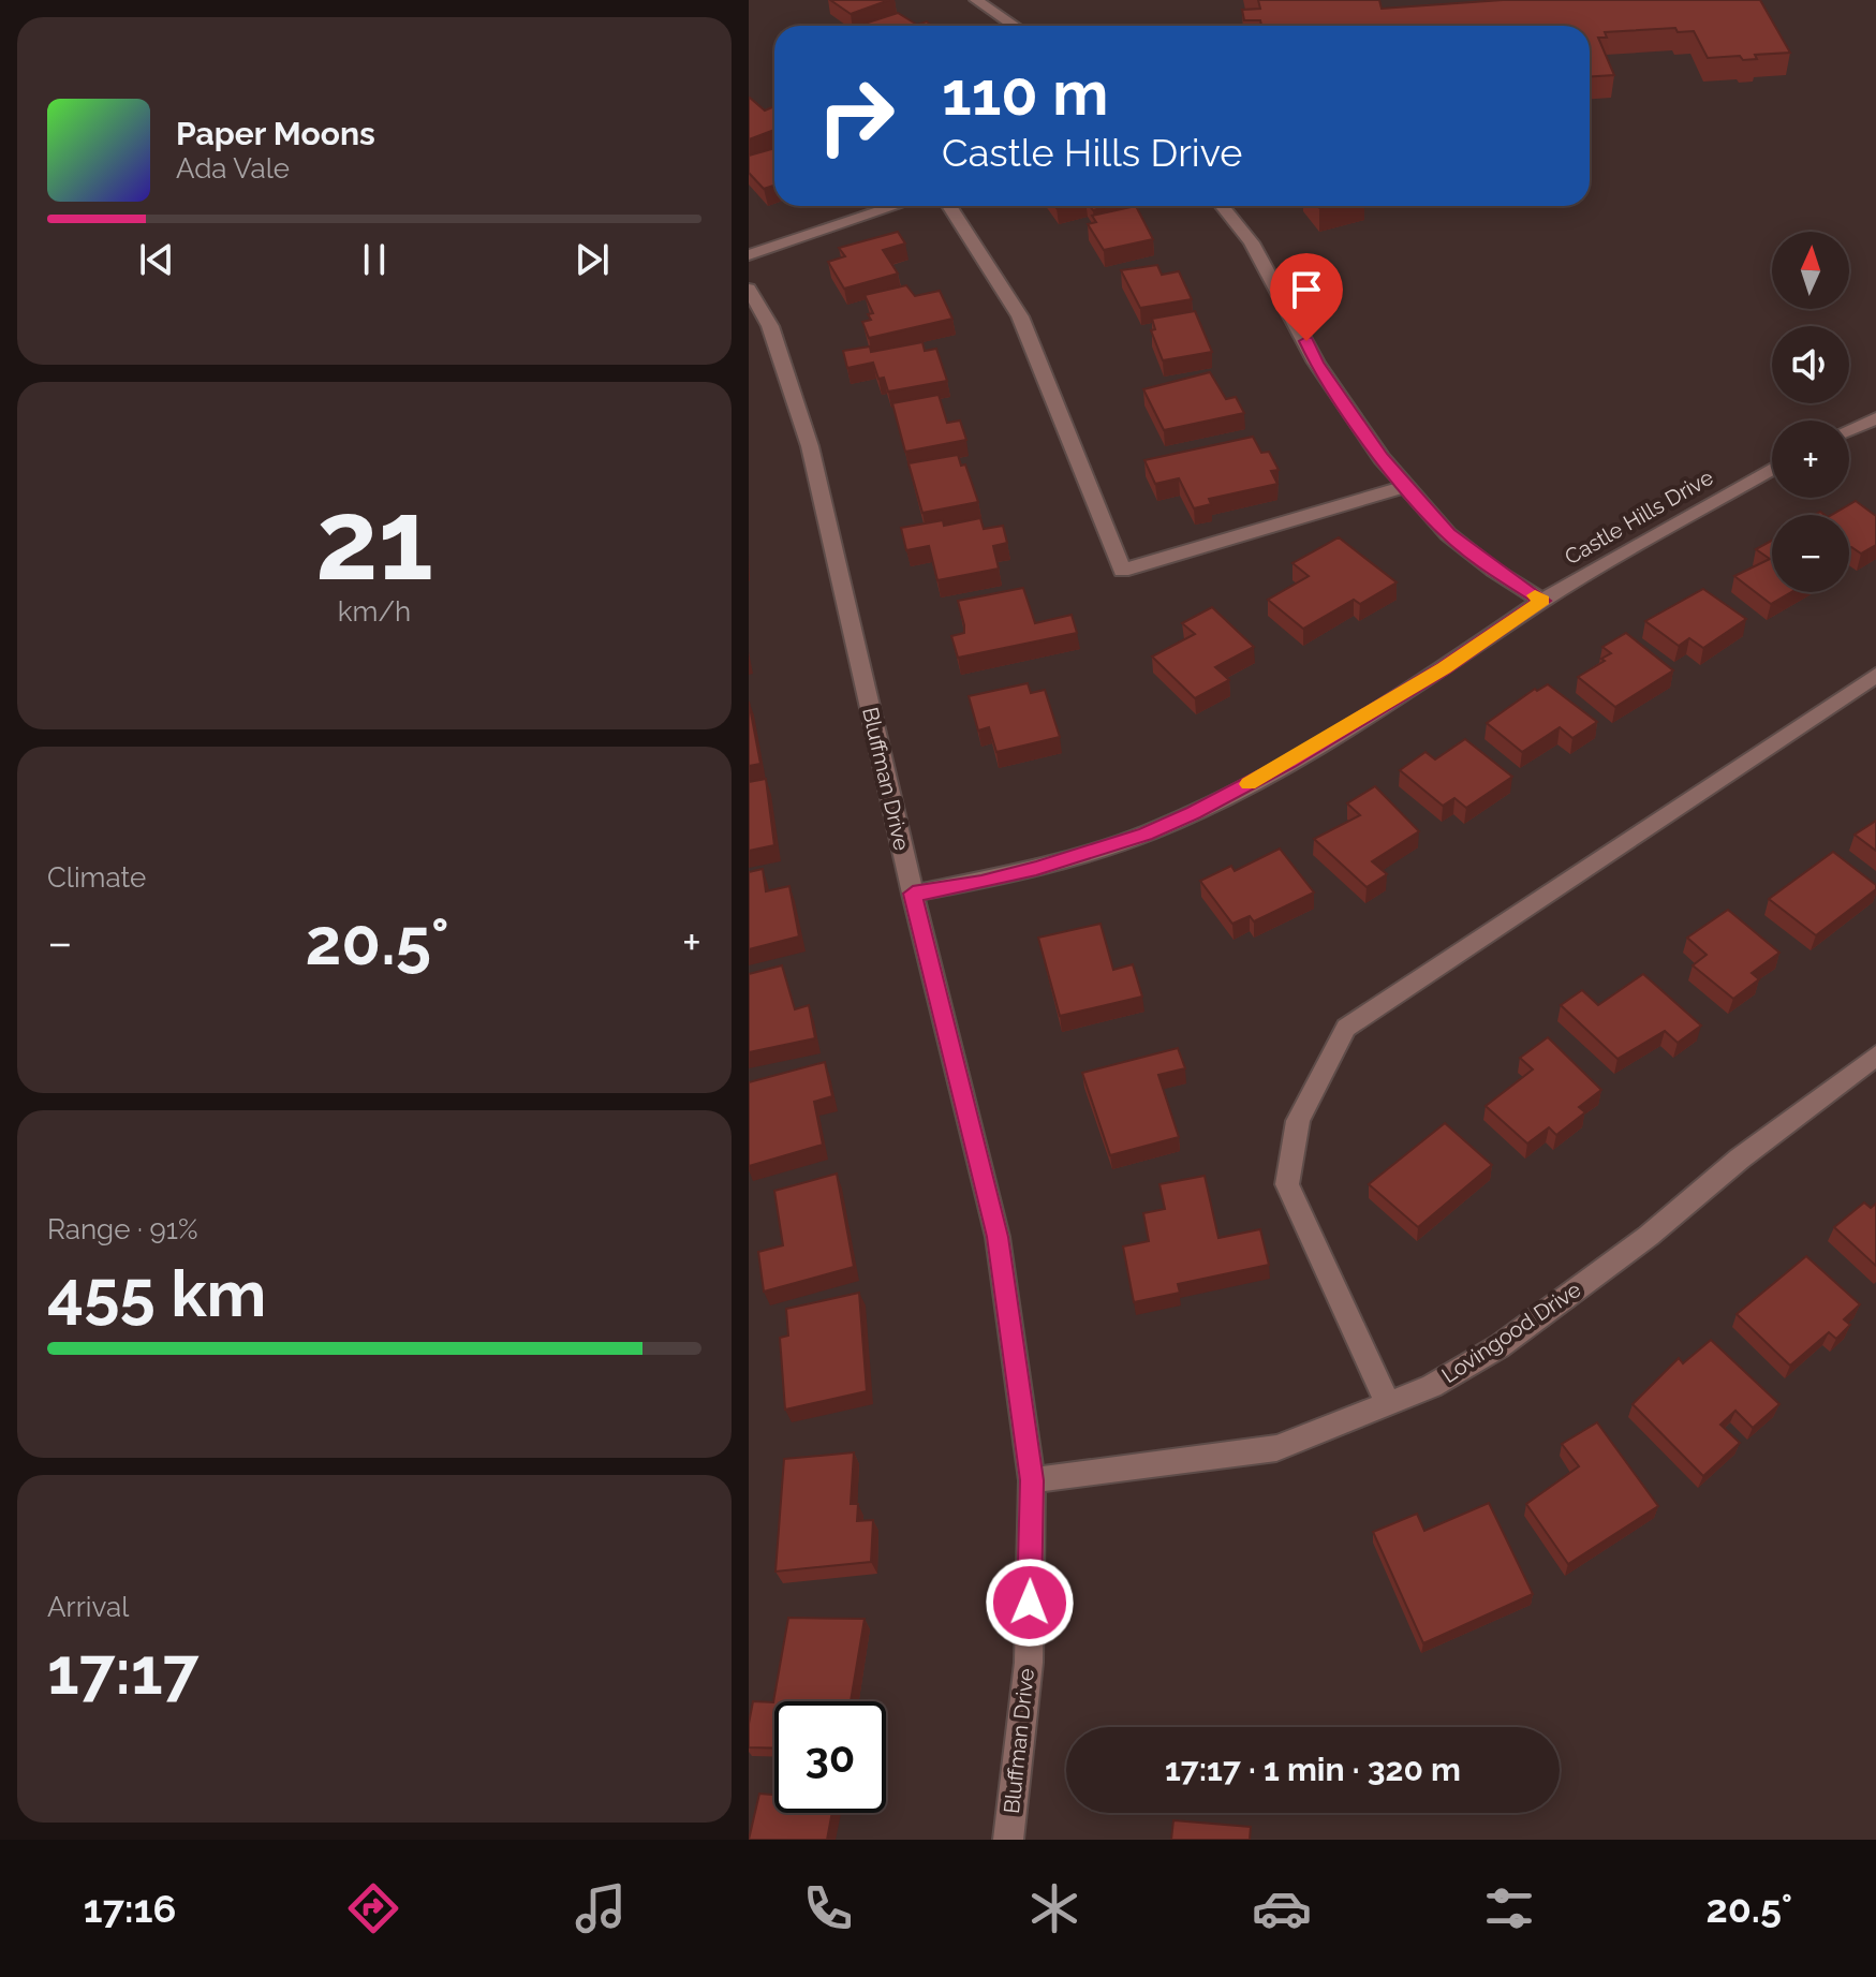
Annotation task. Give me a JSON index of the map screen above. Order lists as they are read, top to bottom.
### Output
{
  "streets": {
    "street": ["Castle Hills Drive", "Bluffman Drive", "Lovingood Drive"]
  },
  "crossings": [
    ["Castle Hills Drive", "Bluffman Drive"],
    ["Bluffman Drive", "Lovingood Drive"]
  ],
  "north": "top",
  "page": {
    "turn": ["110 m", "Castle Hills Drive"],
    "song": ["Paper Moons", "Ada Vale"],
    "map_buttons": ["+", "−"],
    "tile": [
      ["21", "km/h"],
      "Climate",
      ["Range · 91%", "455 km"],
      ["Arrival", "17:17"]
    ],
    "heat": ["−", "20.5°", "+"],
    "limit": "30",
    "trip": "17:17 · 1 min · 320 m",
    "tabs": ["17:16", "20.5°"]
  }
}
